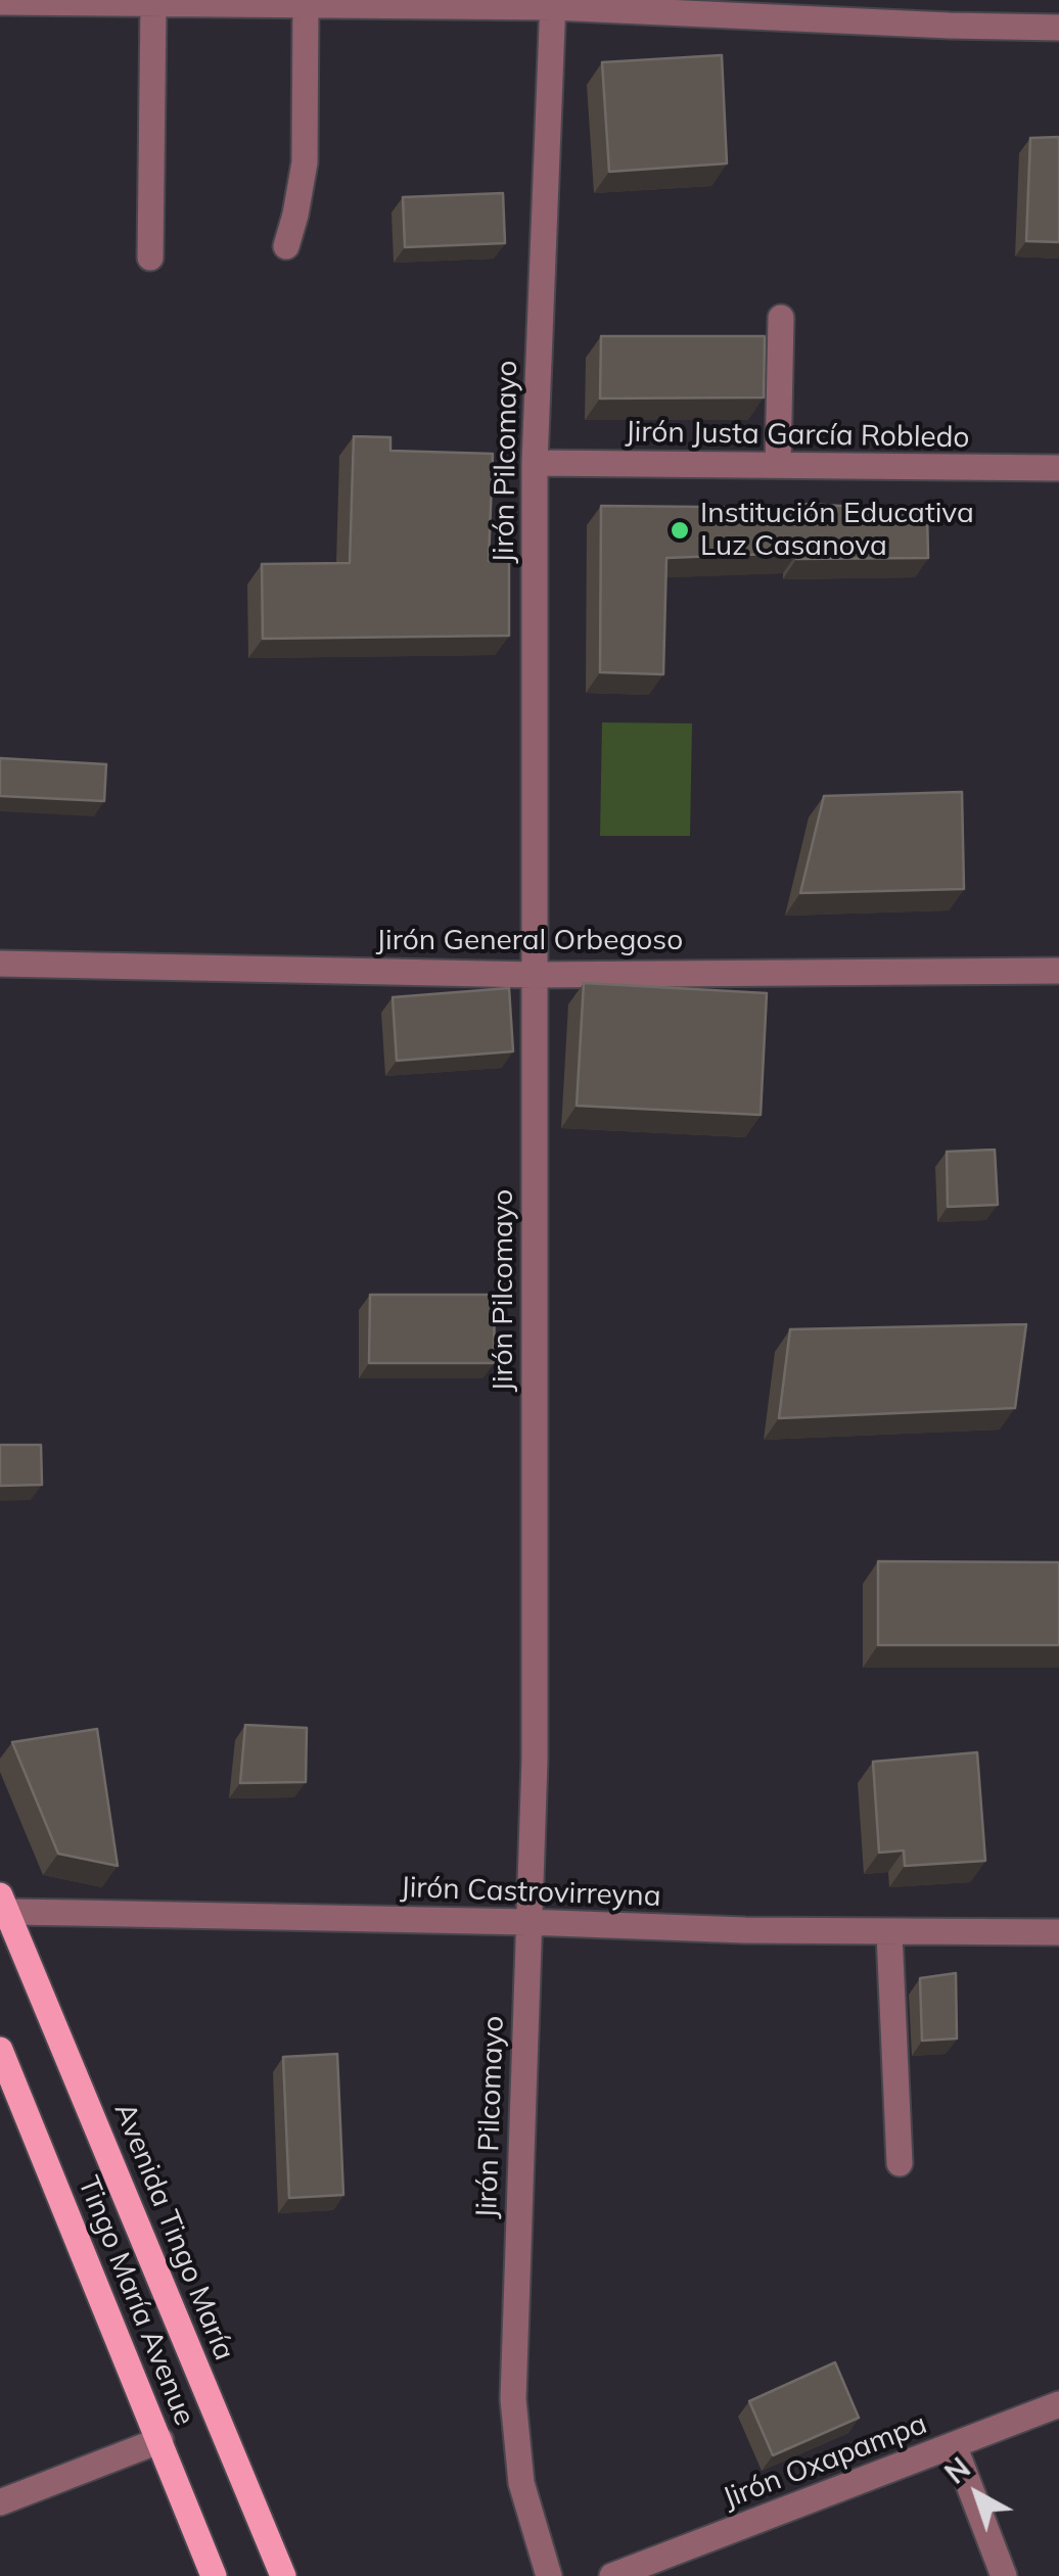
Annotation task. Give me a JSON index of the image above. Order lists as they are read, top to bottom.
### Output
{
  "streets": {
    "main road": ["Avenida Tingo María", "Tingo María Avenue"],
    "street": [
      "Jirón Justa García Robledo",
      "Jirón Pilcomayo",
      "Jirón General Orbegoso",
      "Jirón Castrovirreyna",
      "Jirón Oxapampa"
    ]
  },
  "crossings": [
    ["Jirón Justa García Robledo", "Jirón Pilcomayo"],
    ["Jirón Pilcomayo", "Jirón General Orbegoso"],
    ["Jirón Pilcomayo", "Jirón Castrovirreyna"],
    ["Jirón Castrovirreyna", "Avenida Tingo María"]
  ],
  "places": ["Institución Educativa Luz Casanova"],
  "north": "top left"
}
